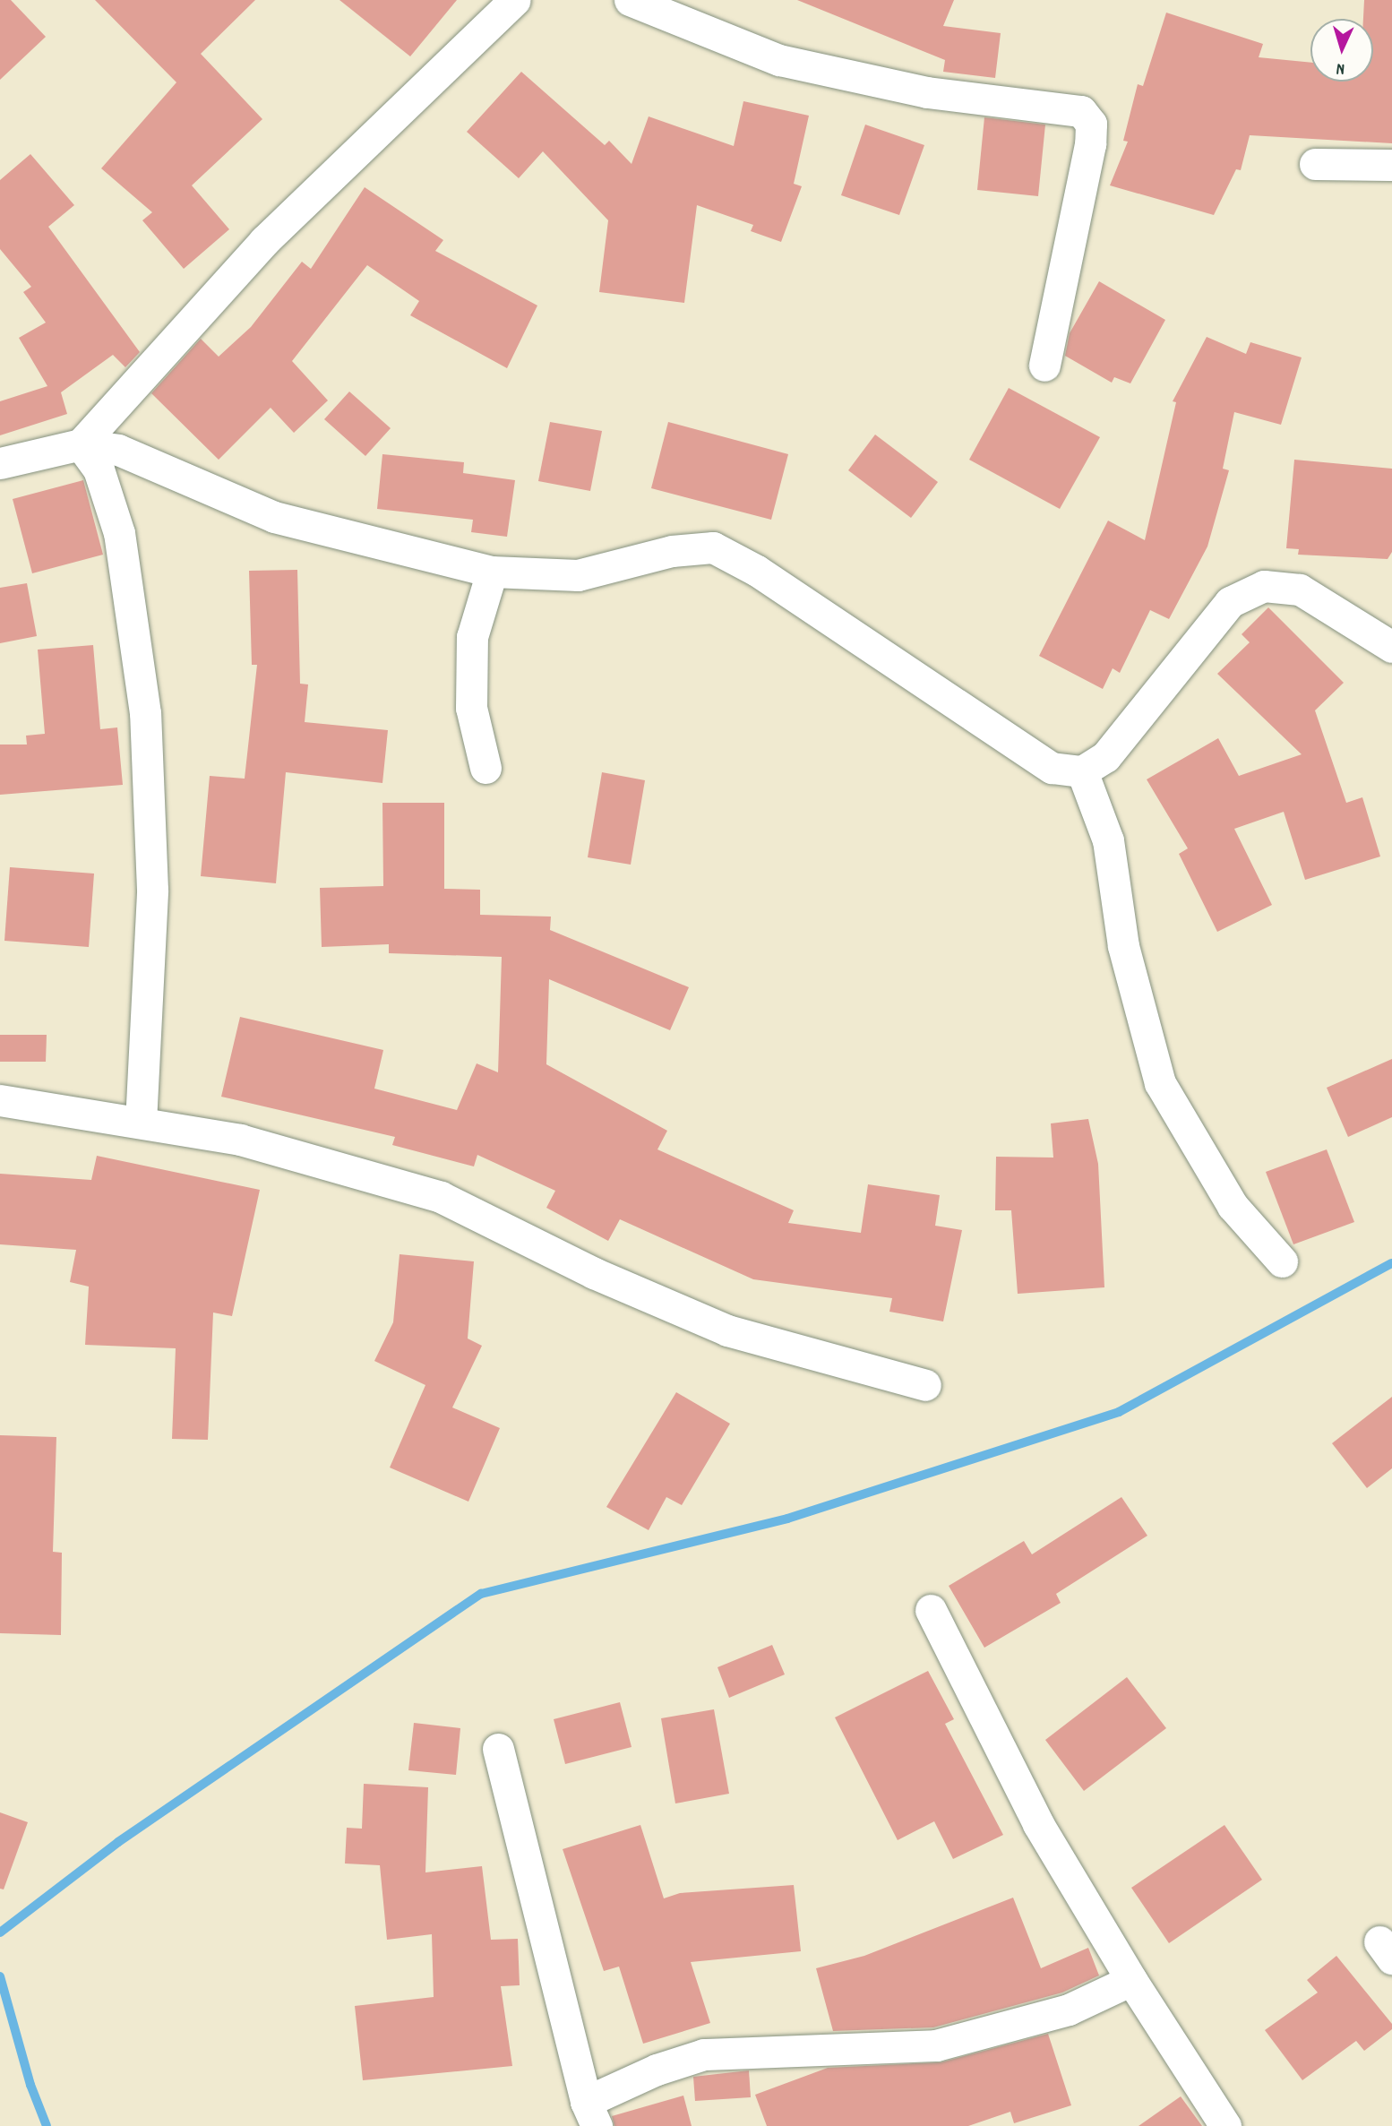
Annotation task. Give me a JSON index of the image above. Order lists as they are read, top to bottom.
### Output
{
  "north": "bottom"
}
